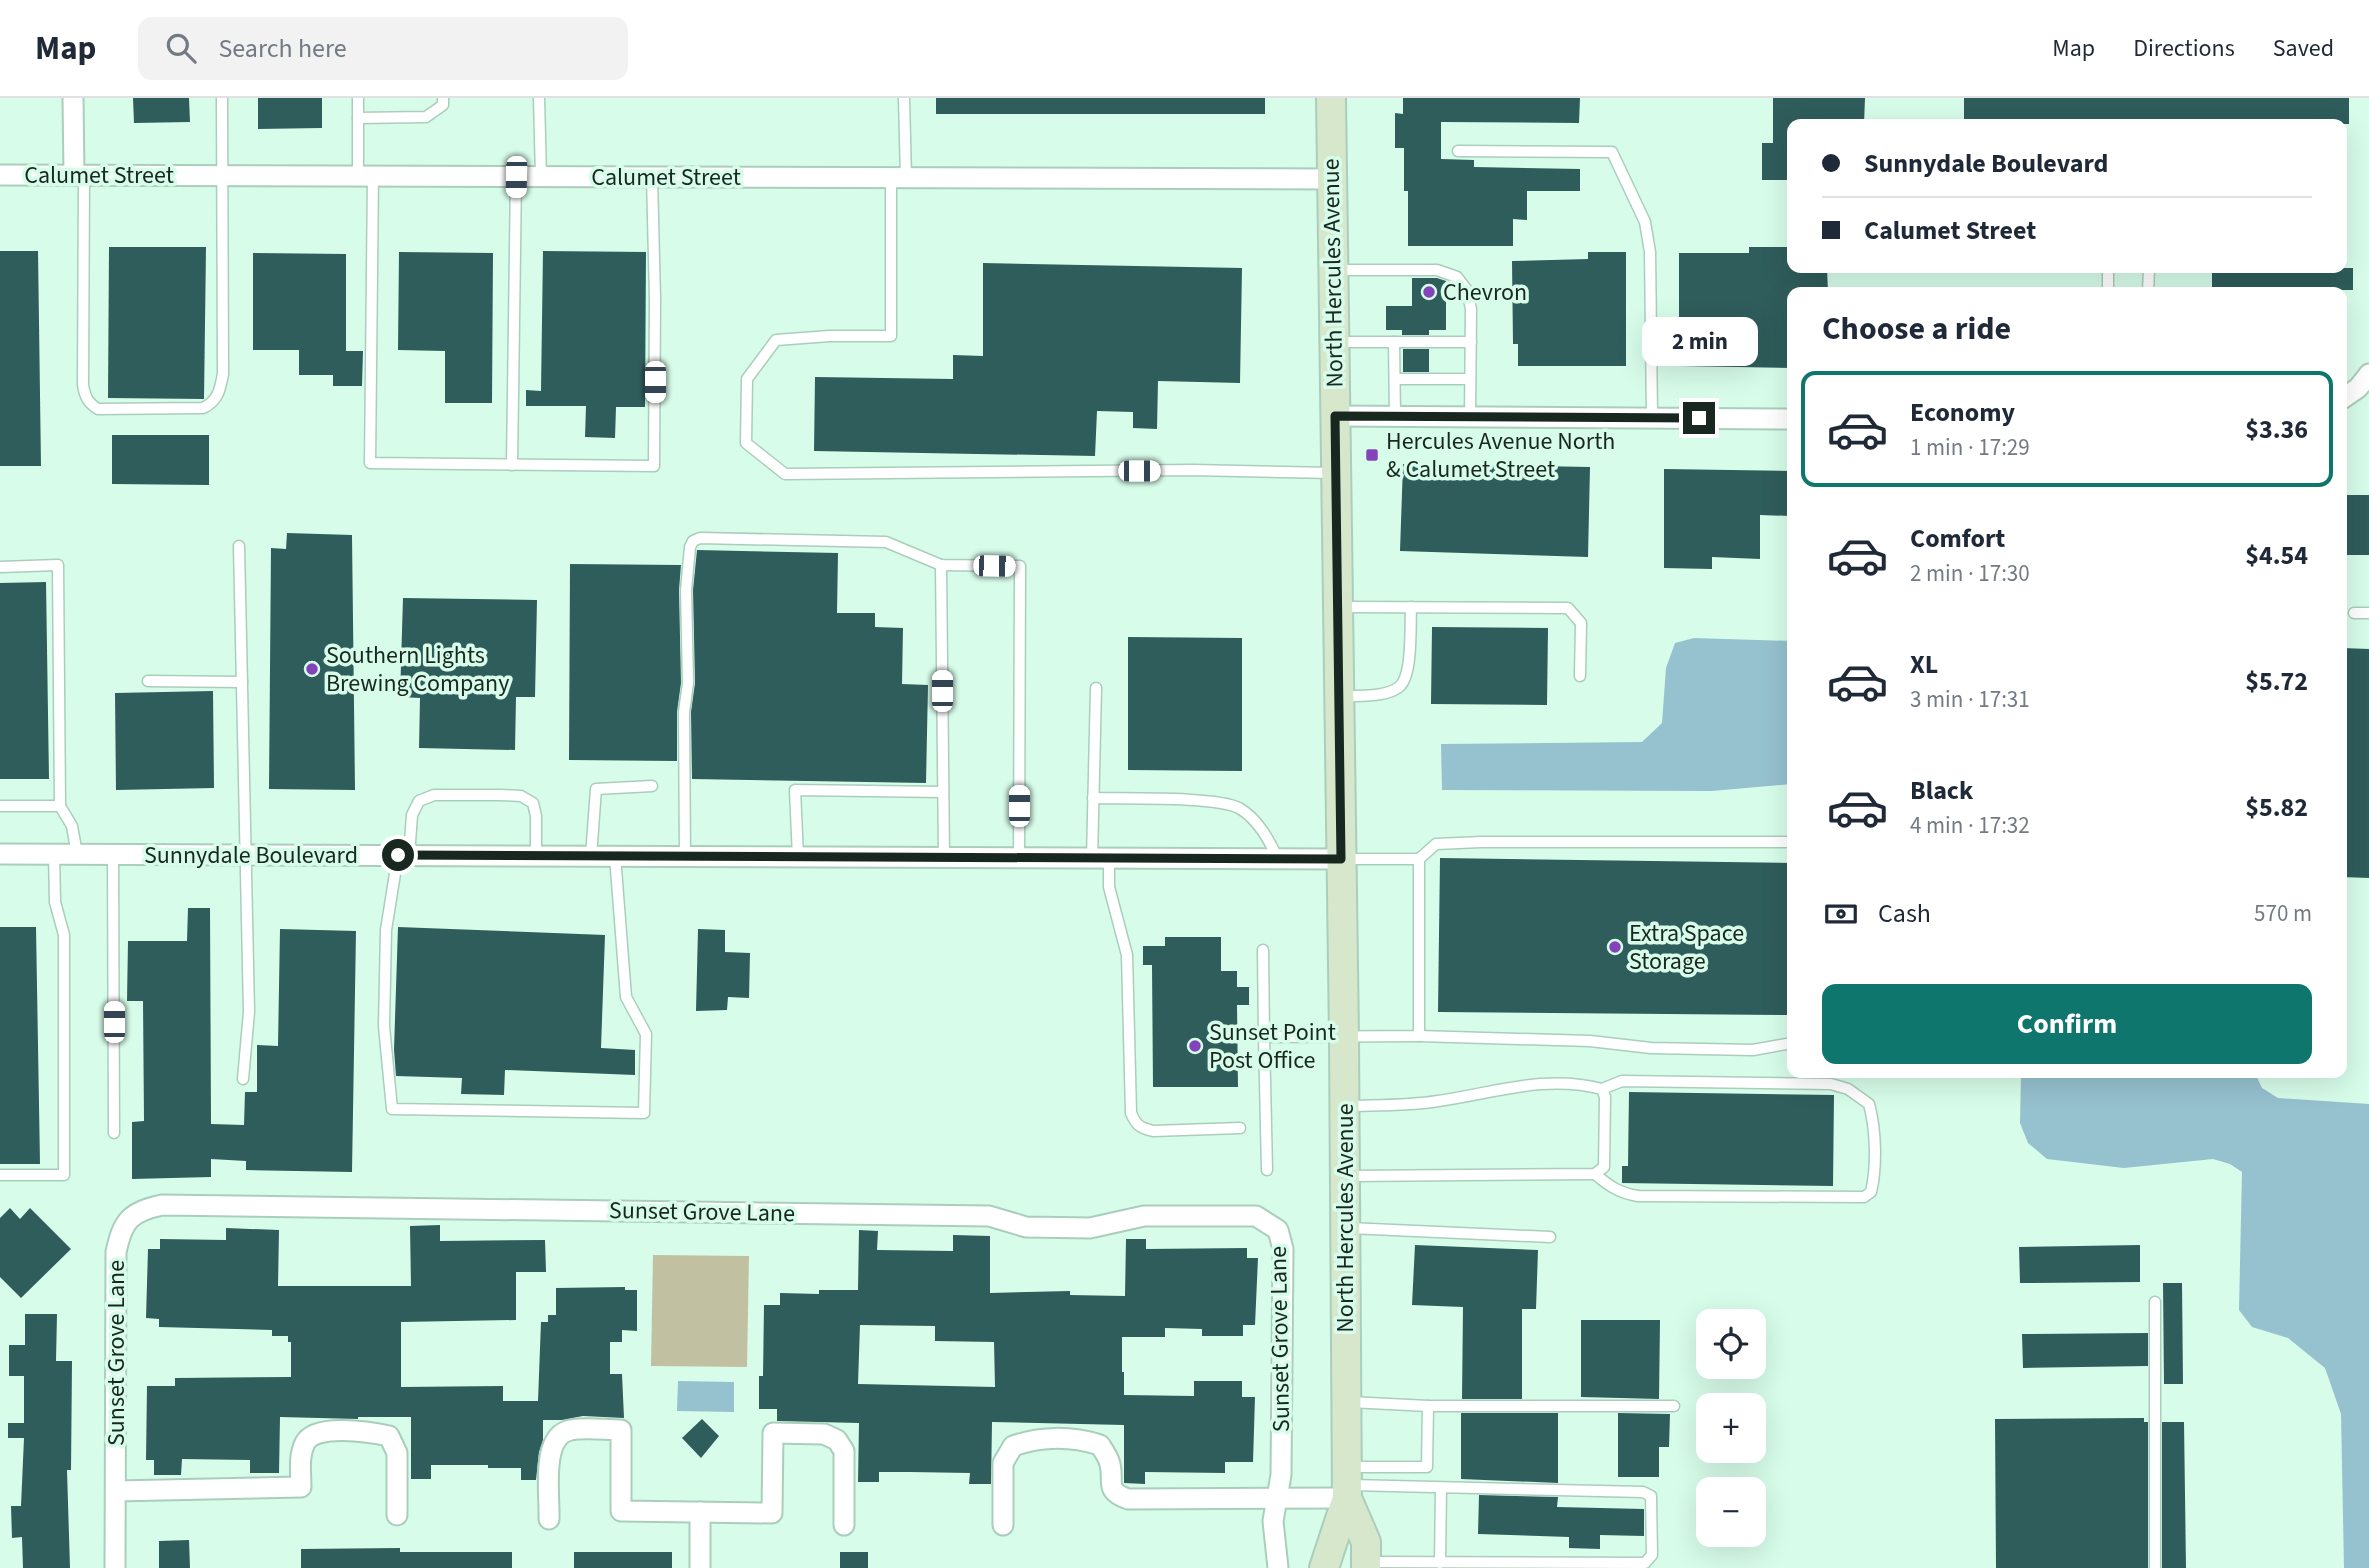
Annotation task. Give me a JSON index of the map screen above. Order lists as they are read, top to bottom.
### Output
{
  "streets": {
    "street": [
      "Calumet Street",
      "North Hercules Avenue",
      "Sunnydale Boulevard",
      "Sunset Grove Lane"
    ]
  },
  "crossings": [
    ["Calumet Street", "North Hercules Avenue"],
    ["North Hercules Avenue", "Sunnydale Boulevard"]
  ],
  "places": {
    "other": [
      "Chevron",
      "Southern Lights Brewing Company",
      "Extra Space Storage",
      "Sunset Point Post Office"
    ],
    "transit": ["Hercules Avenue North & Calumet Street"]
  },
  "page": {
    "header": "Map",
    "search": "Search here",
    "nav": ["Map", "Directions", "Saved"],
    "banner": ["Sunnydale Boulevard", "Calumet Street"],
    "heading": "Choose a ride",
    "bubble": "2 min",
    "list": [
      {
        "name": "Economy",
        "note": "1 min · 17:29",
        "value": "$3.36"
      },
      {
        "name": "Comfort",
        "note": "2 min · 17:30",
        "value": "$4.54"
      },
      {
        "name": "XL",
        "note": "3 min · 17:31",
        "value": "$5.72"
      },
      {
        "name": "Black",
        "note": "4 min · 17:32",
        "value": "$5.82"
      }
    ],
    "pay": ["Cash", "570 m"],
    "buttons": "Confirm",
    "map_buttons": ["+", "−"]
  }
}
